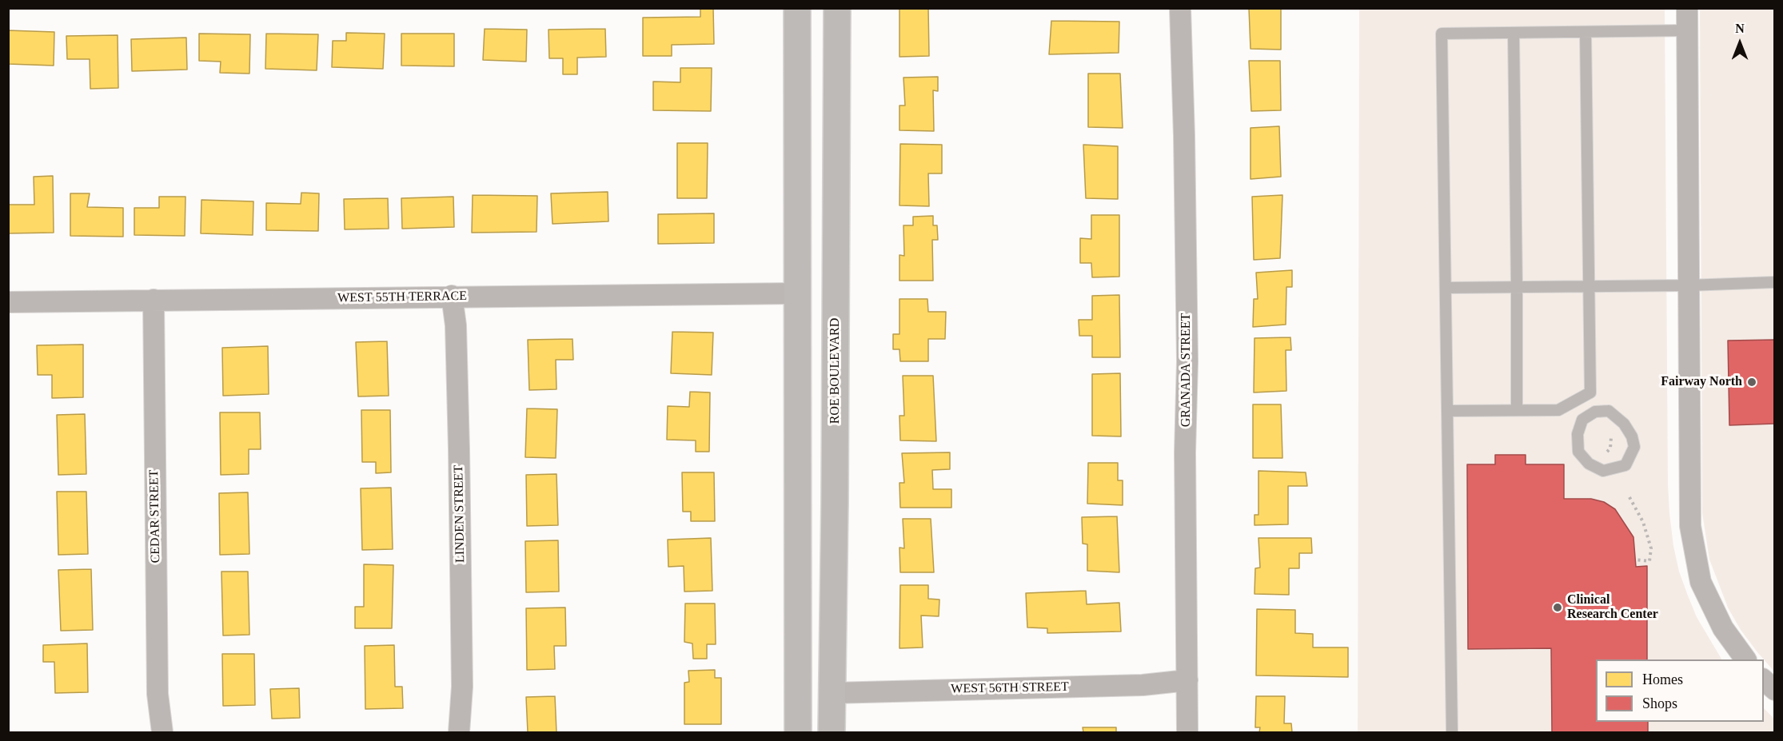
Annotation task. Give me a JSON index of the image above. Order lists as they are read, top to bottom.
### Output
{
  "streets": {
    "main road": ["ROE BOULEVARD"],
    "street": [
      "WEST 55TH TERRACE",
      "GRANADA STREET",
      "LINDEN STREET",
      "CEDAR STREET",
      "WEST 56TH STREET"
    ]
  },
  "crossings": [
    ["WEST 55TH TERRACE", "LINDEN STREET"],
    ["WEST 55TH TERRACE", "CEDAR STREET"],
    ["GRANADA STREET", "WEST 56TH STREET"],
    ["ROE BOULEVARD", "WEST 56TH STREET"]
  ],
  "places": ["Fairway North", "Clinical Research Center"],
  "legend": ["Homes", "Shops"],
  "north": "top"
}
